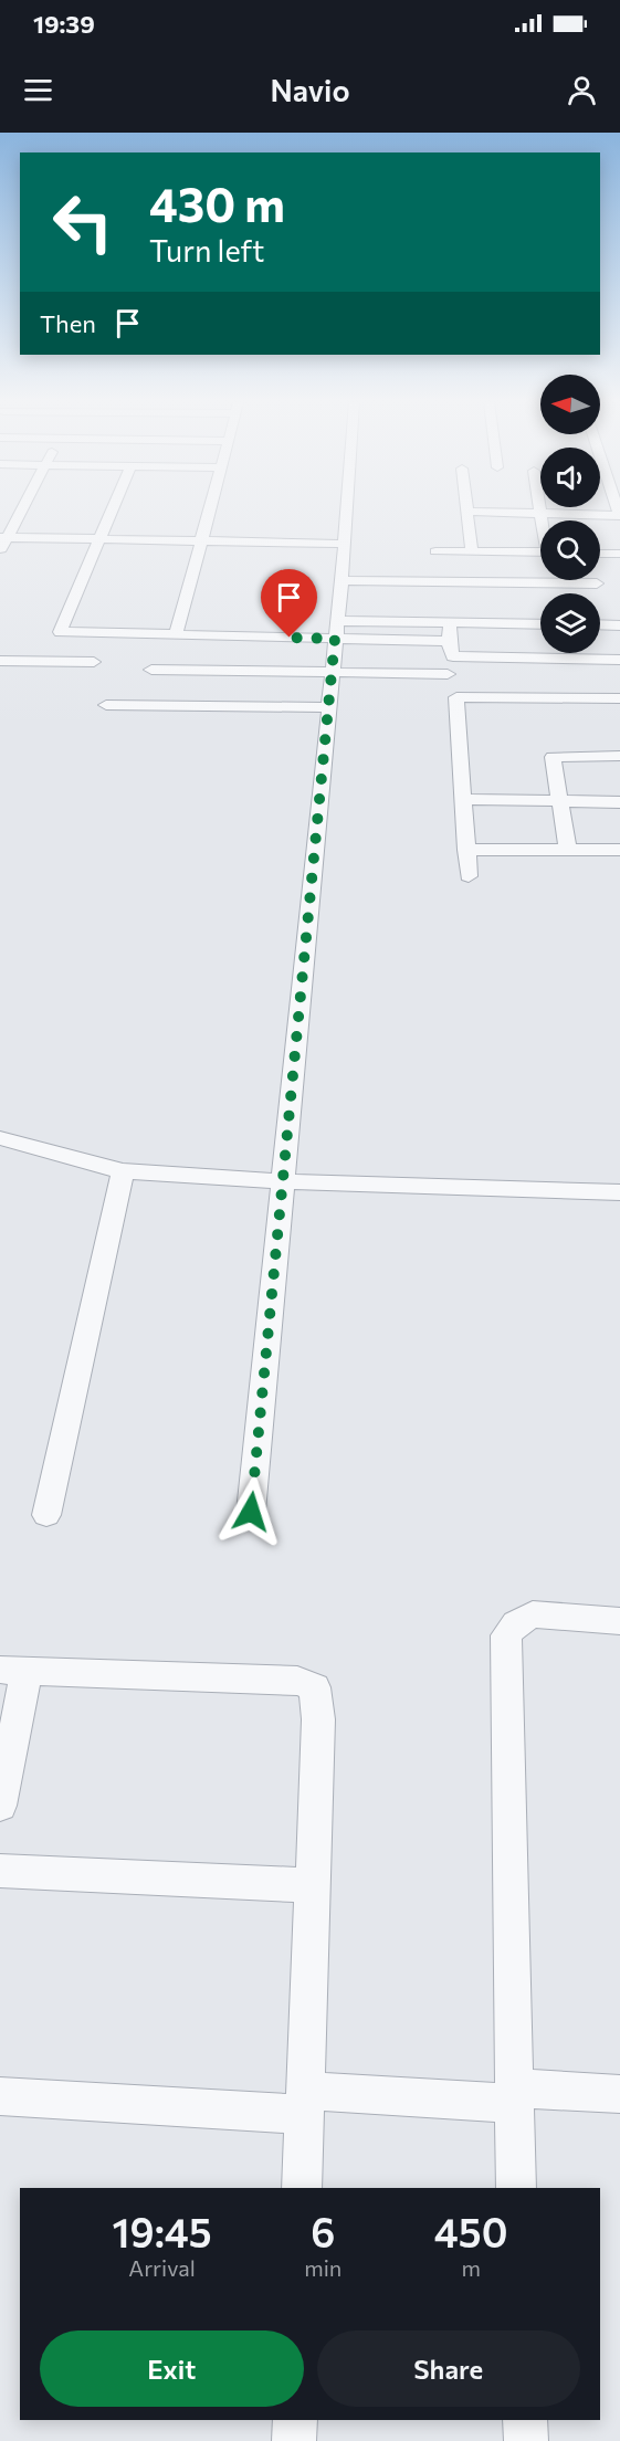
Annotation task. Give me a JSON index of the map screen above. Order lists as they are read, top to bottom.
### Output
{
  "north": "left",
  "page": {
    "status": "19:39",
    "header": "Navio",
    "turn": ["430 m", "Turn left"],
    "then": "Then",
    "eta": [
      "19:45",
      "Arrival",
      "6",
      "min",
      "450",
      "m"
    ],
    "buttons": ["Exit", "Share"]
  }
}
